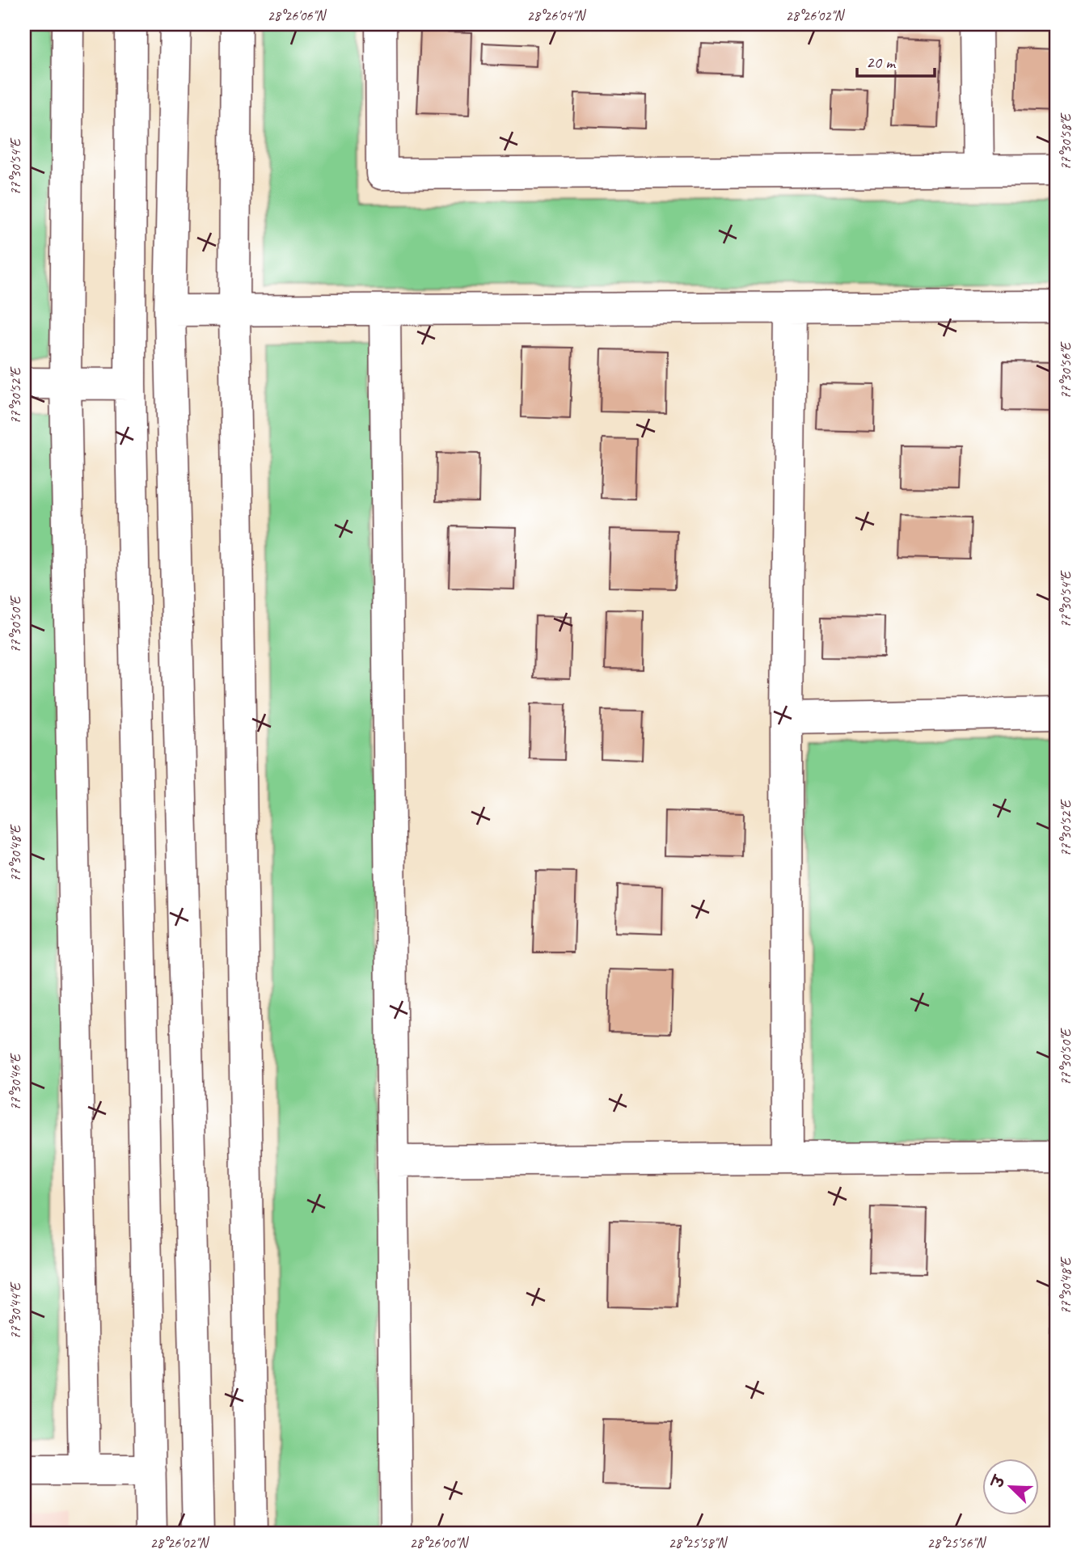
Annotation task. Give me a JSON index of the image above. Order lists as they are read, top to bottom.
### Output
{
  "scale_bar": "20 m",
  "north": "top left",
  "coordinates": [
    "28°26'06\"N",
    "28°26'04\"N",
    "28°26'02\"N",
    "77°30'58\"E",
    "77°30'54\"E",
    "77°30'56\"E",
    "77°30'52\"E",
    "77°30'50\"E",
    "77°30'48\"E",
    "77°30'46\"E",
    "77°30'44\"E",
    "28°26'00\"N",
    "28°25'58\"N",
    "28°25'56\"N"
  ]
}
